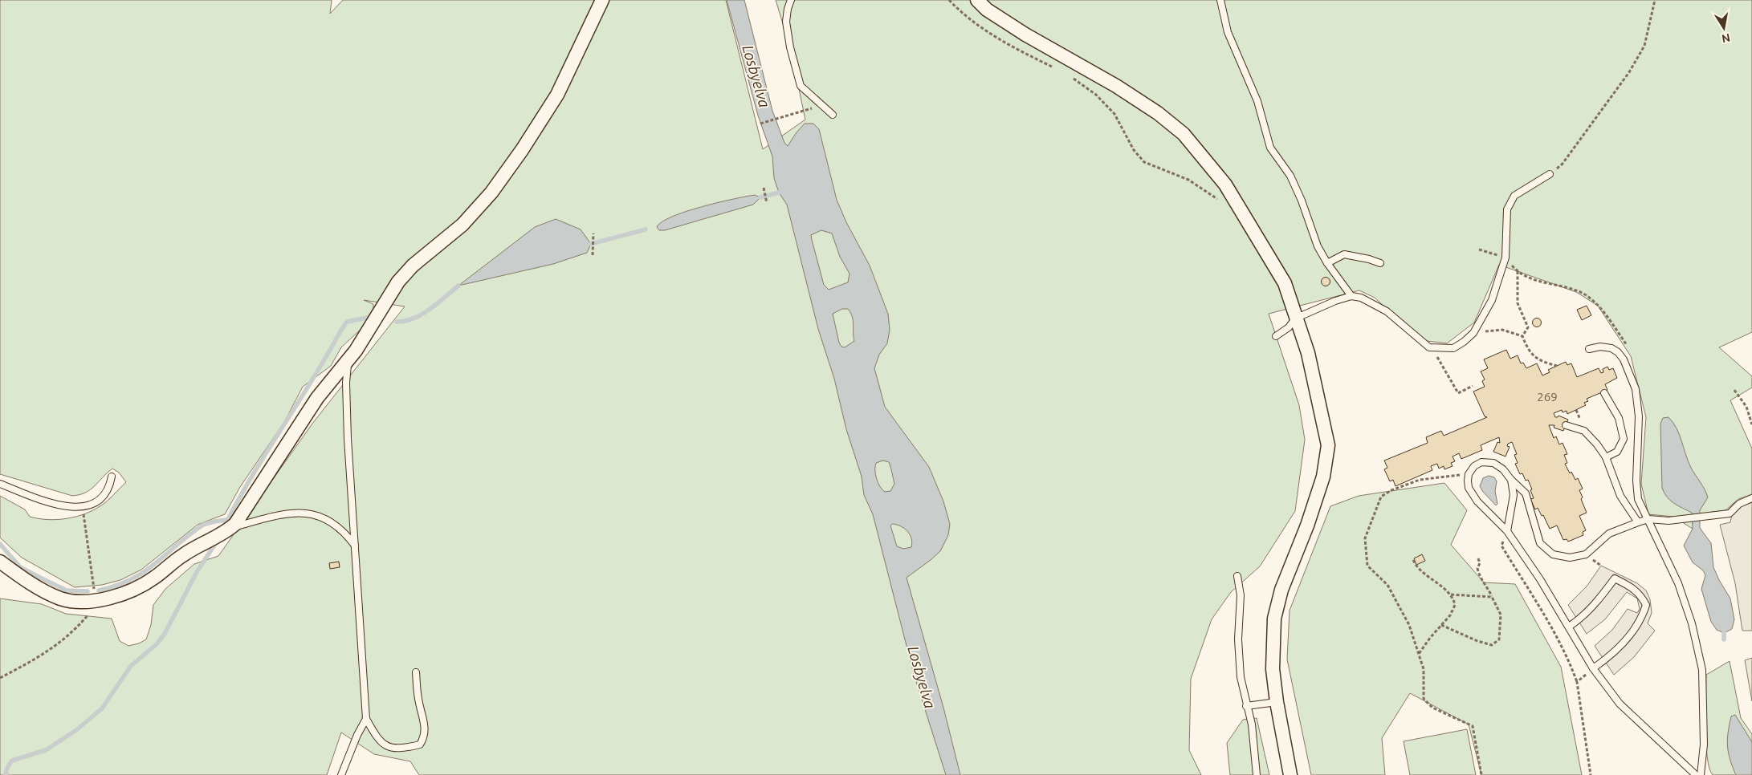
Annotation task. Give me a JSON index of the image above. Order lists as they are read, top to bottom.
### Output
{
  "water": ["Losbyelva"],
  "house_numbers": ["269"],
  "north": "bottom"
}
